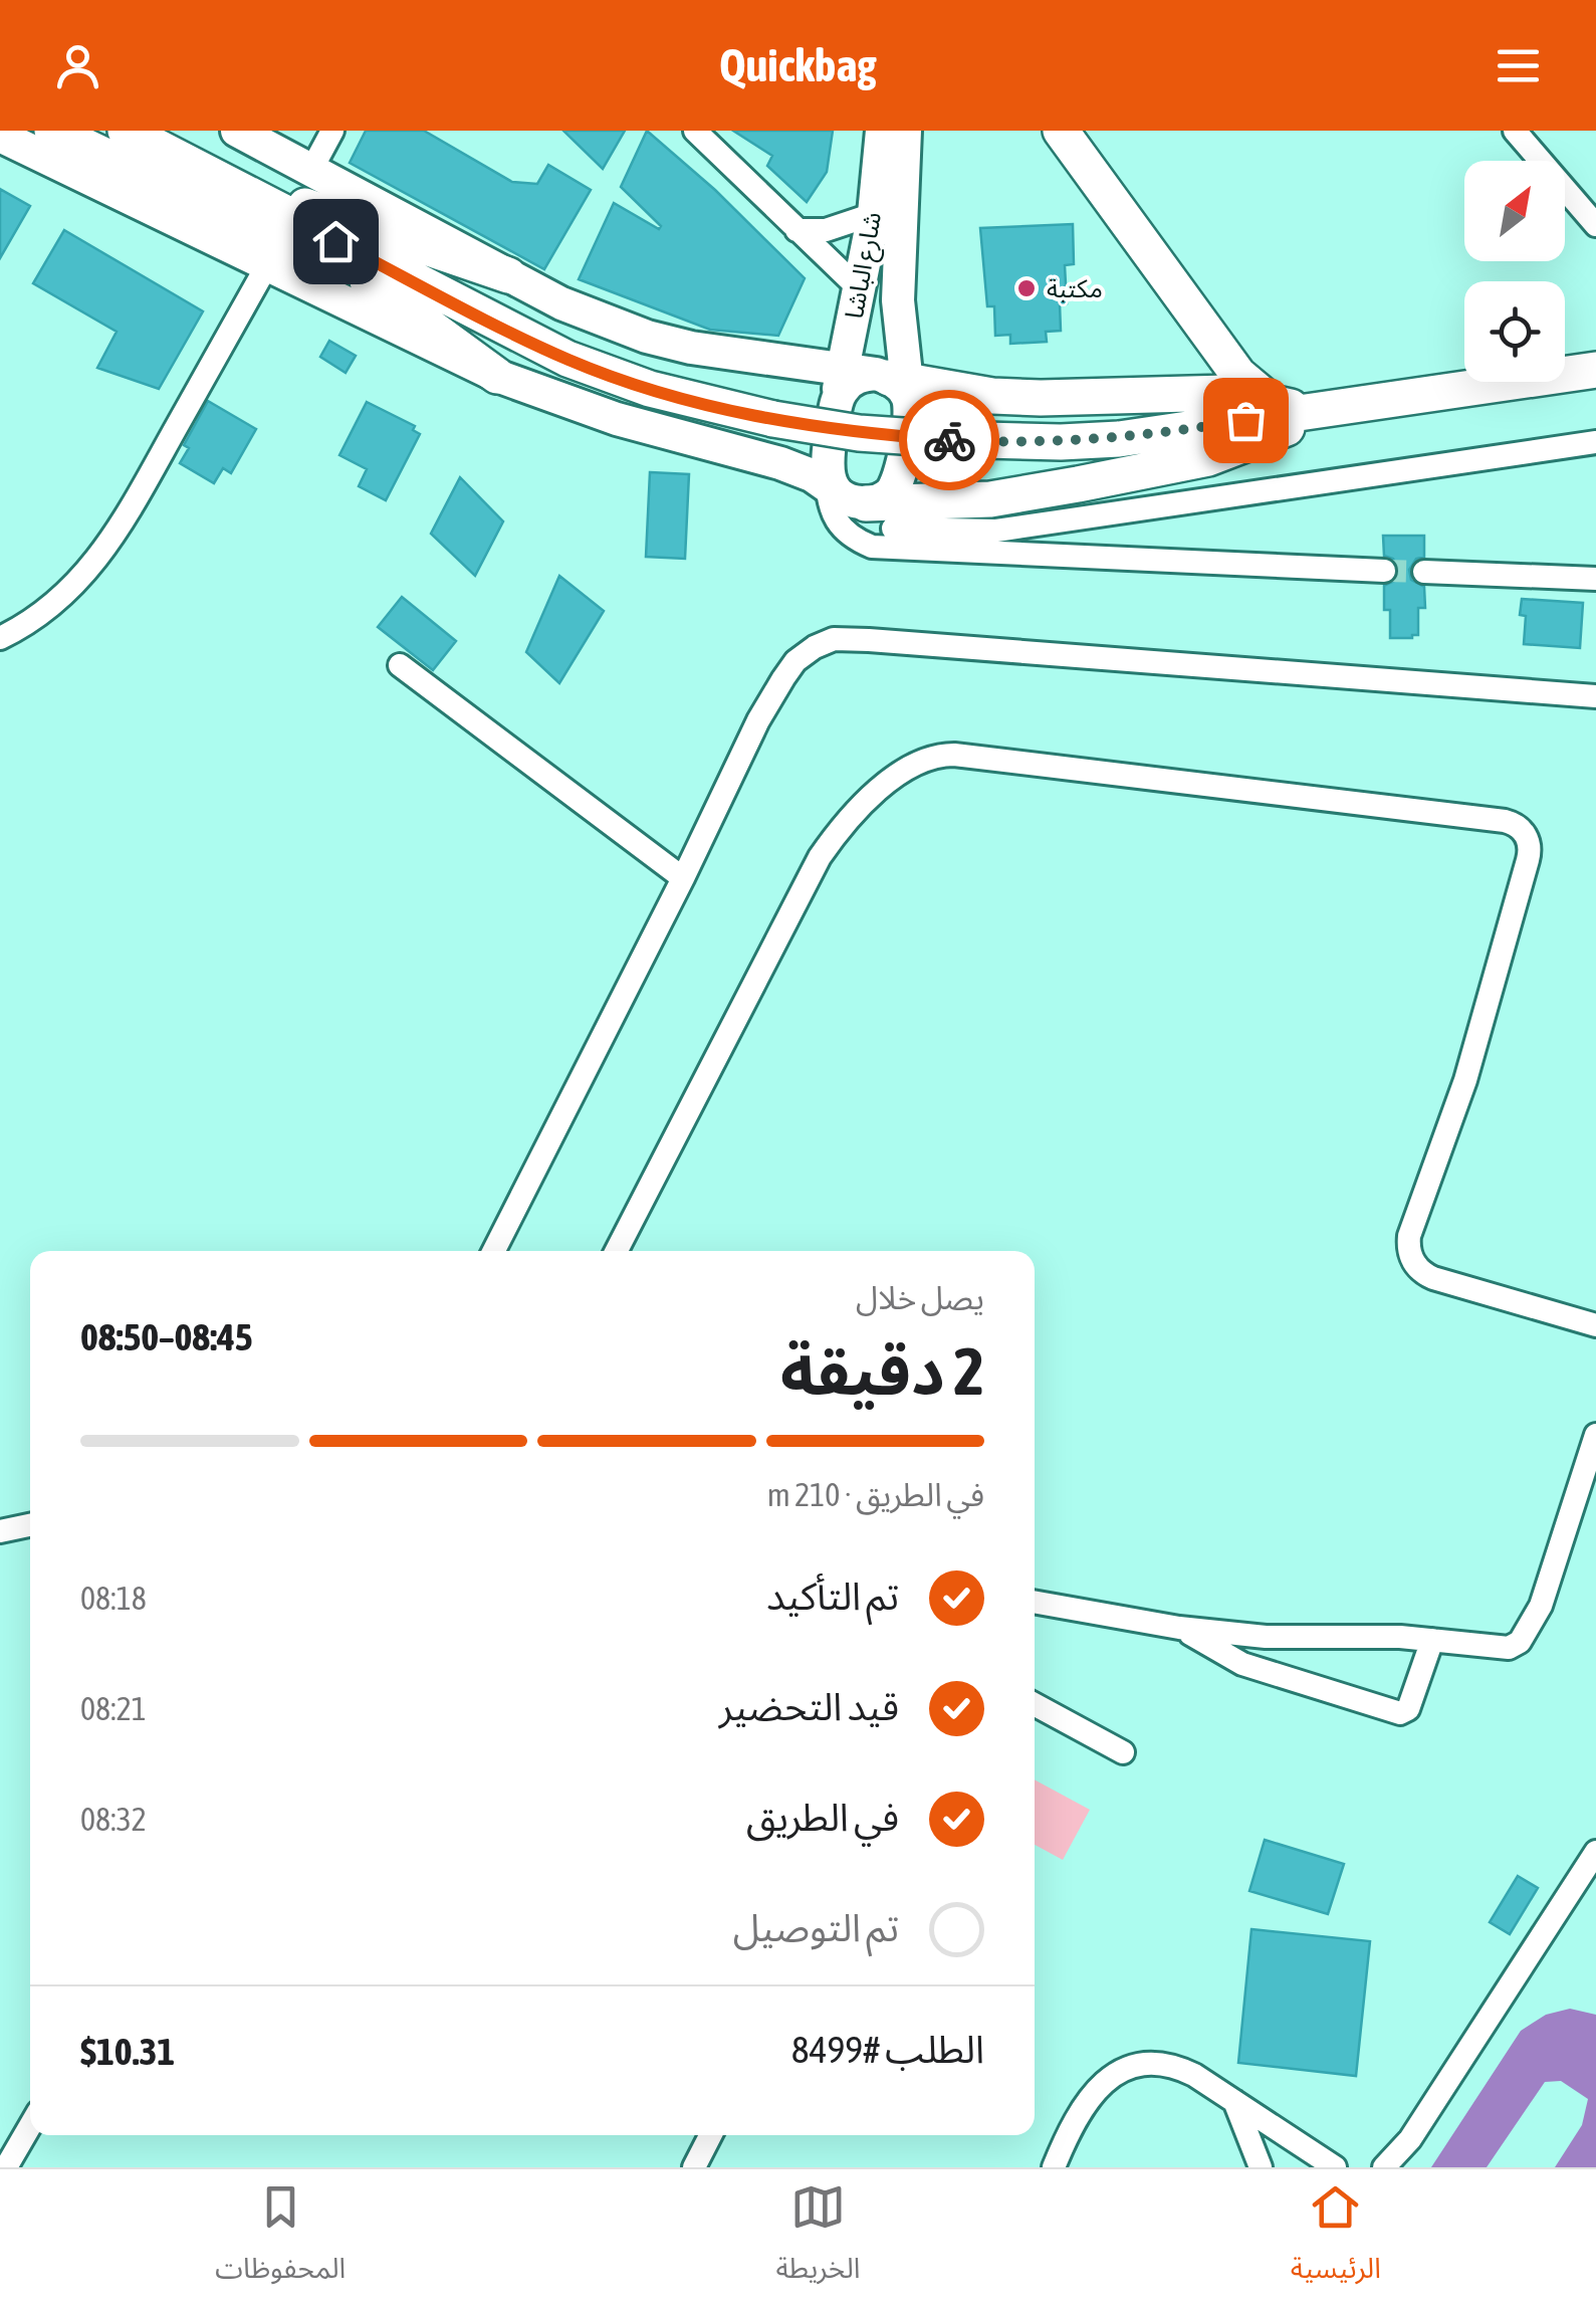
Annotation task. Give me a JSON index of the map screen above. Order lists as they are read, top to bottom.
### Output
{
  "streets": {
    "street": ["شارع الباشا"]
  },
  "places": ["مكتبة"],
  "north": "top right",
  "page": {
    "header": "Quickbag",
    "heading": ["2 دقيقة", "يصل خلال", "08:45–08:50"],
    "panel": ["الطلب #8499", "$10.31"],
    "bar": "في الطريق · 210 m",
    "list": [
      ["تم التأكيد", "08:18"],
      ["قيد التحضير", "08:21"],
      ["في الطريق", "08:32"],
      "تم التوصيل"
    ],
    "tabs": ["الرئيسية", "الخريطة", "المحفوظات"]
  }
}
